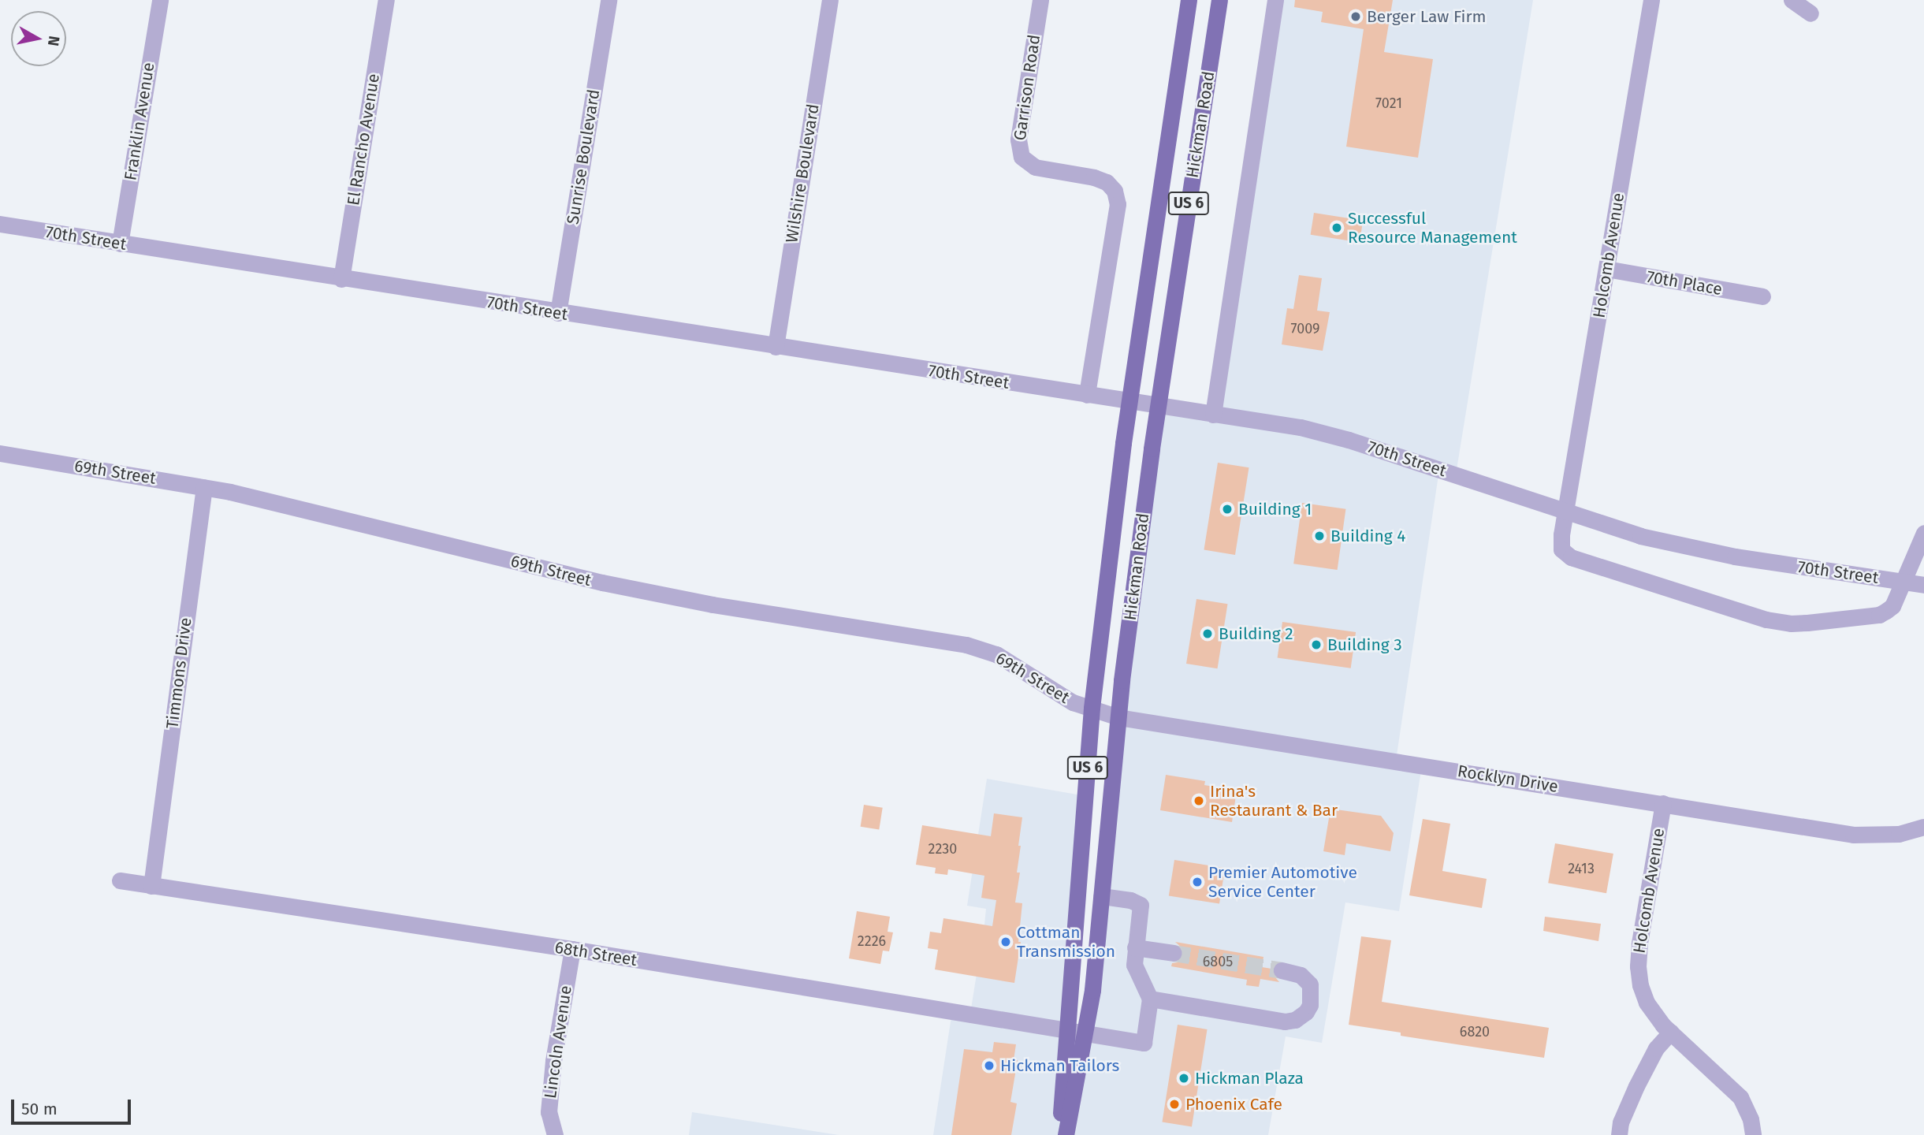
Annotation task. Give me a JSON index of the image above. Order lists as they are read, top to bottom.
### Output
{
  "streets": {
    "main road": ["Hickman Road", "US 6"],
    "street": [
      "Garrison Road",
      "Franklin Avenue",
      "El Rancho Avenue",
      "Sunrise Boulevard",
      "Wilshire Boulevard",
      "70th Street",
      "Holcomb Avenue",
      "70th Place",
      "69th Street",
      "Timmons Drive",
      "Rocklyn Drive",
      "68th Street",
      "Lincoln Avenue"
    ]
  },
  "crossings": [
    ["Garrison Road", "70th Street"],
    ["Franklin Avenue", "70th Street"],
    ["Hickman Road", "70th Street"],
    ["Hickman Road", "69th Street"],
    ["Hickman Road", "Rocklyn Drive"],
    ["Hickman Road", "68th Street"],
    ["El Rancho Avenue", "70th Street"],
    ["Sunrise Boulevard", "70th Street"],
    ["Wilshire Boulevard", "70th Street"],
    ["70th Street", "Holcomb Avenue"],
    ["Holcomb Avenue", "70th Place"],
    ["Holcomb Avenue", "Rocklyn Drive"],
    ["69th Street", "Timmons Drive"],
    ["69th Street", "Rocklyn Drive"],
    ["Timmons Drive", "68th Street"],
    ["68th Street", "Lincoln Avenue"]
  ],
  "places": [
    "Berger Law Firm",
    "Successful Resource Management",
    "Building 1",
    "Building 4",
    "Building 2",
    "Building 3",
    "Irina's Restaurant & Bar",
    "Premier Automotive Service Center",
    "Cottman Transmission",
    "Hickman Tailors",
    "Hickman Plaza",
    "Phoenix Cafe"
  ],
  "house_numbers": [
    "7021",
    "7009",
    "2230",
    "2413",
    "2226",
    "6805",
    "6820"
  ],
  "scale_bar": "50 m",
  "north": "right"
}
